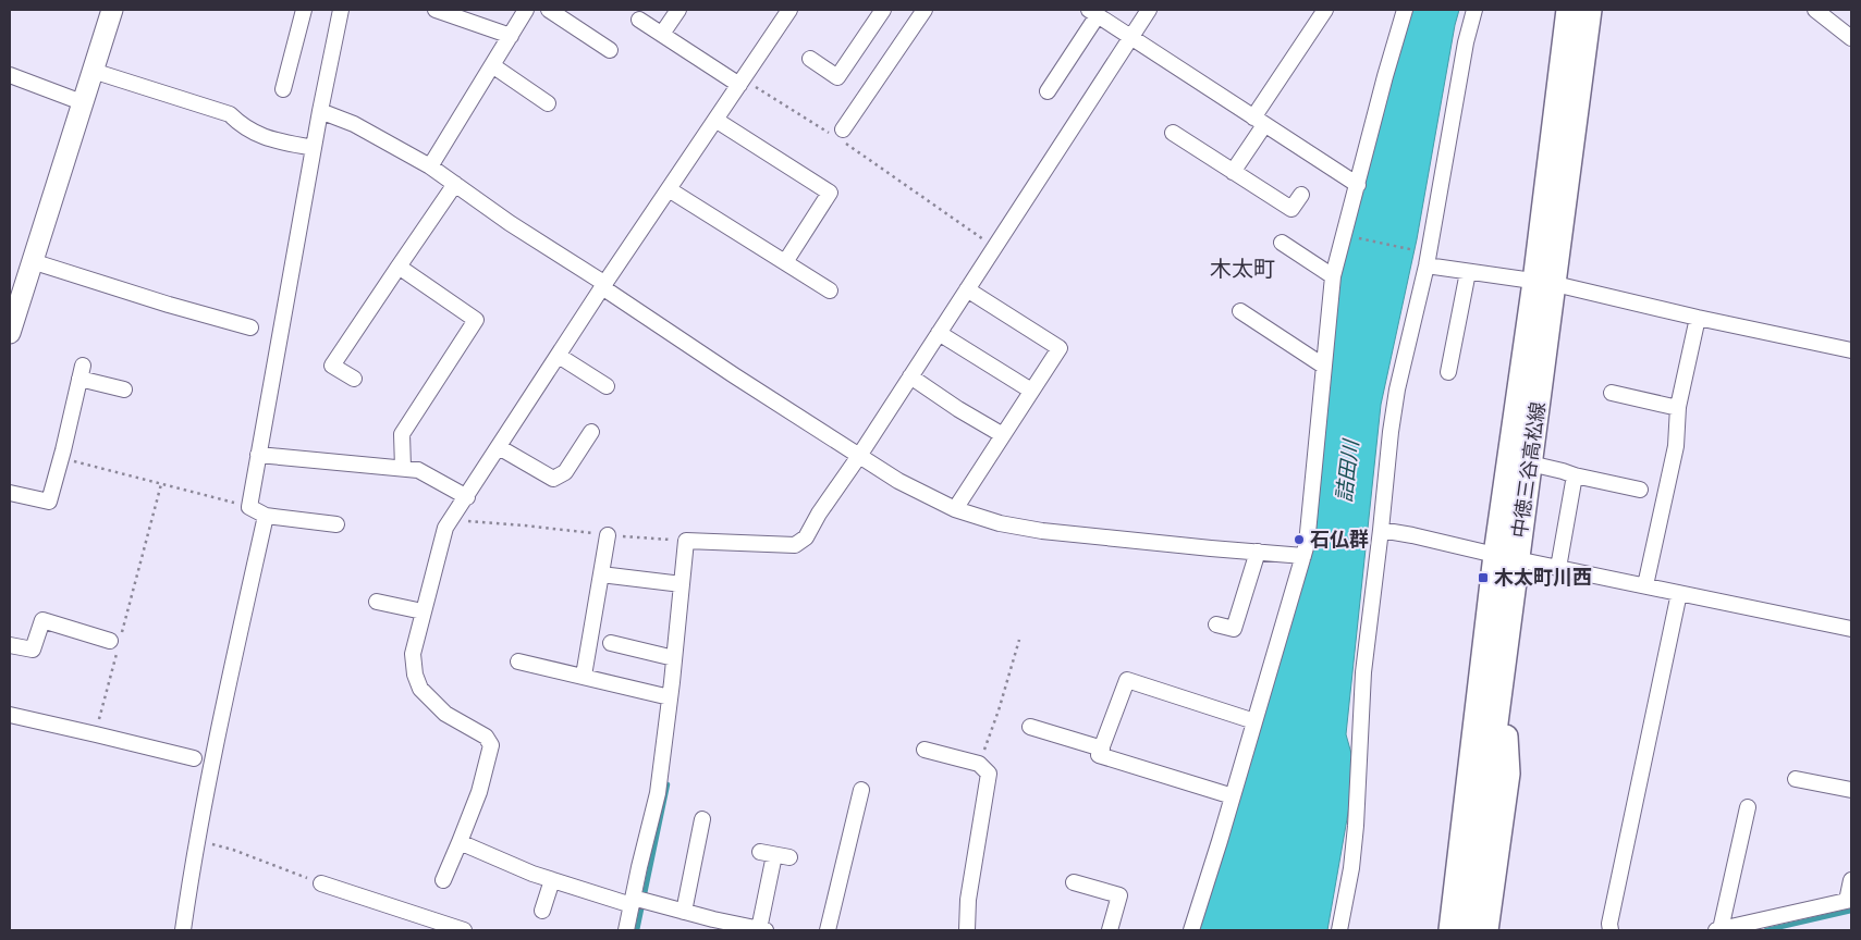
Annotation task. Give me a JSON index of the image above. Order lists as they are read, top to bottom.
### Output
{
  "streets": {
    "main road": ["中徳三谷高松線"]
  },
  "districts": ["木太町"],
  "water": ["詰田川"],
  "places": {
    "other": ["石仏群"],
    "transit": ["木太町川西"]
  }
}
